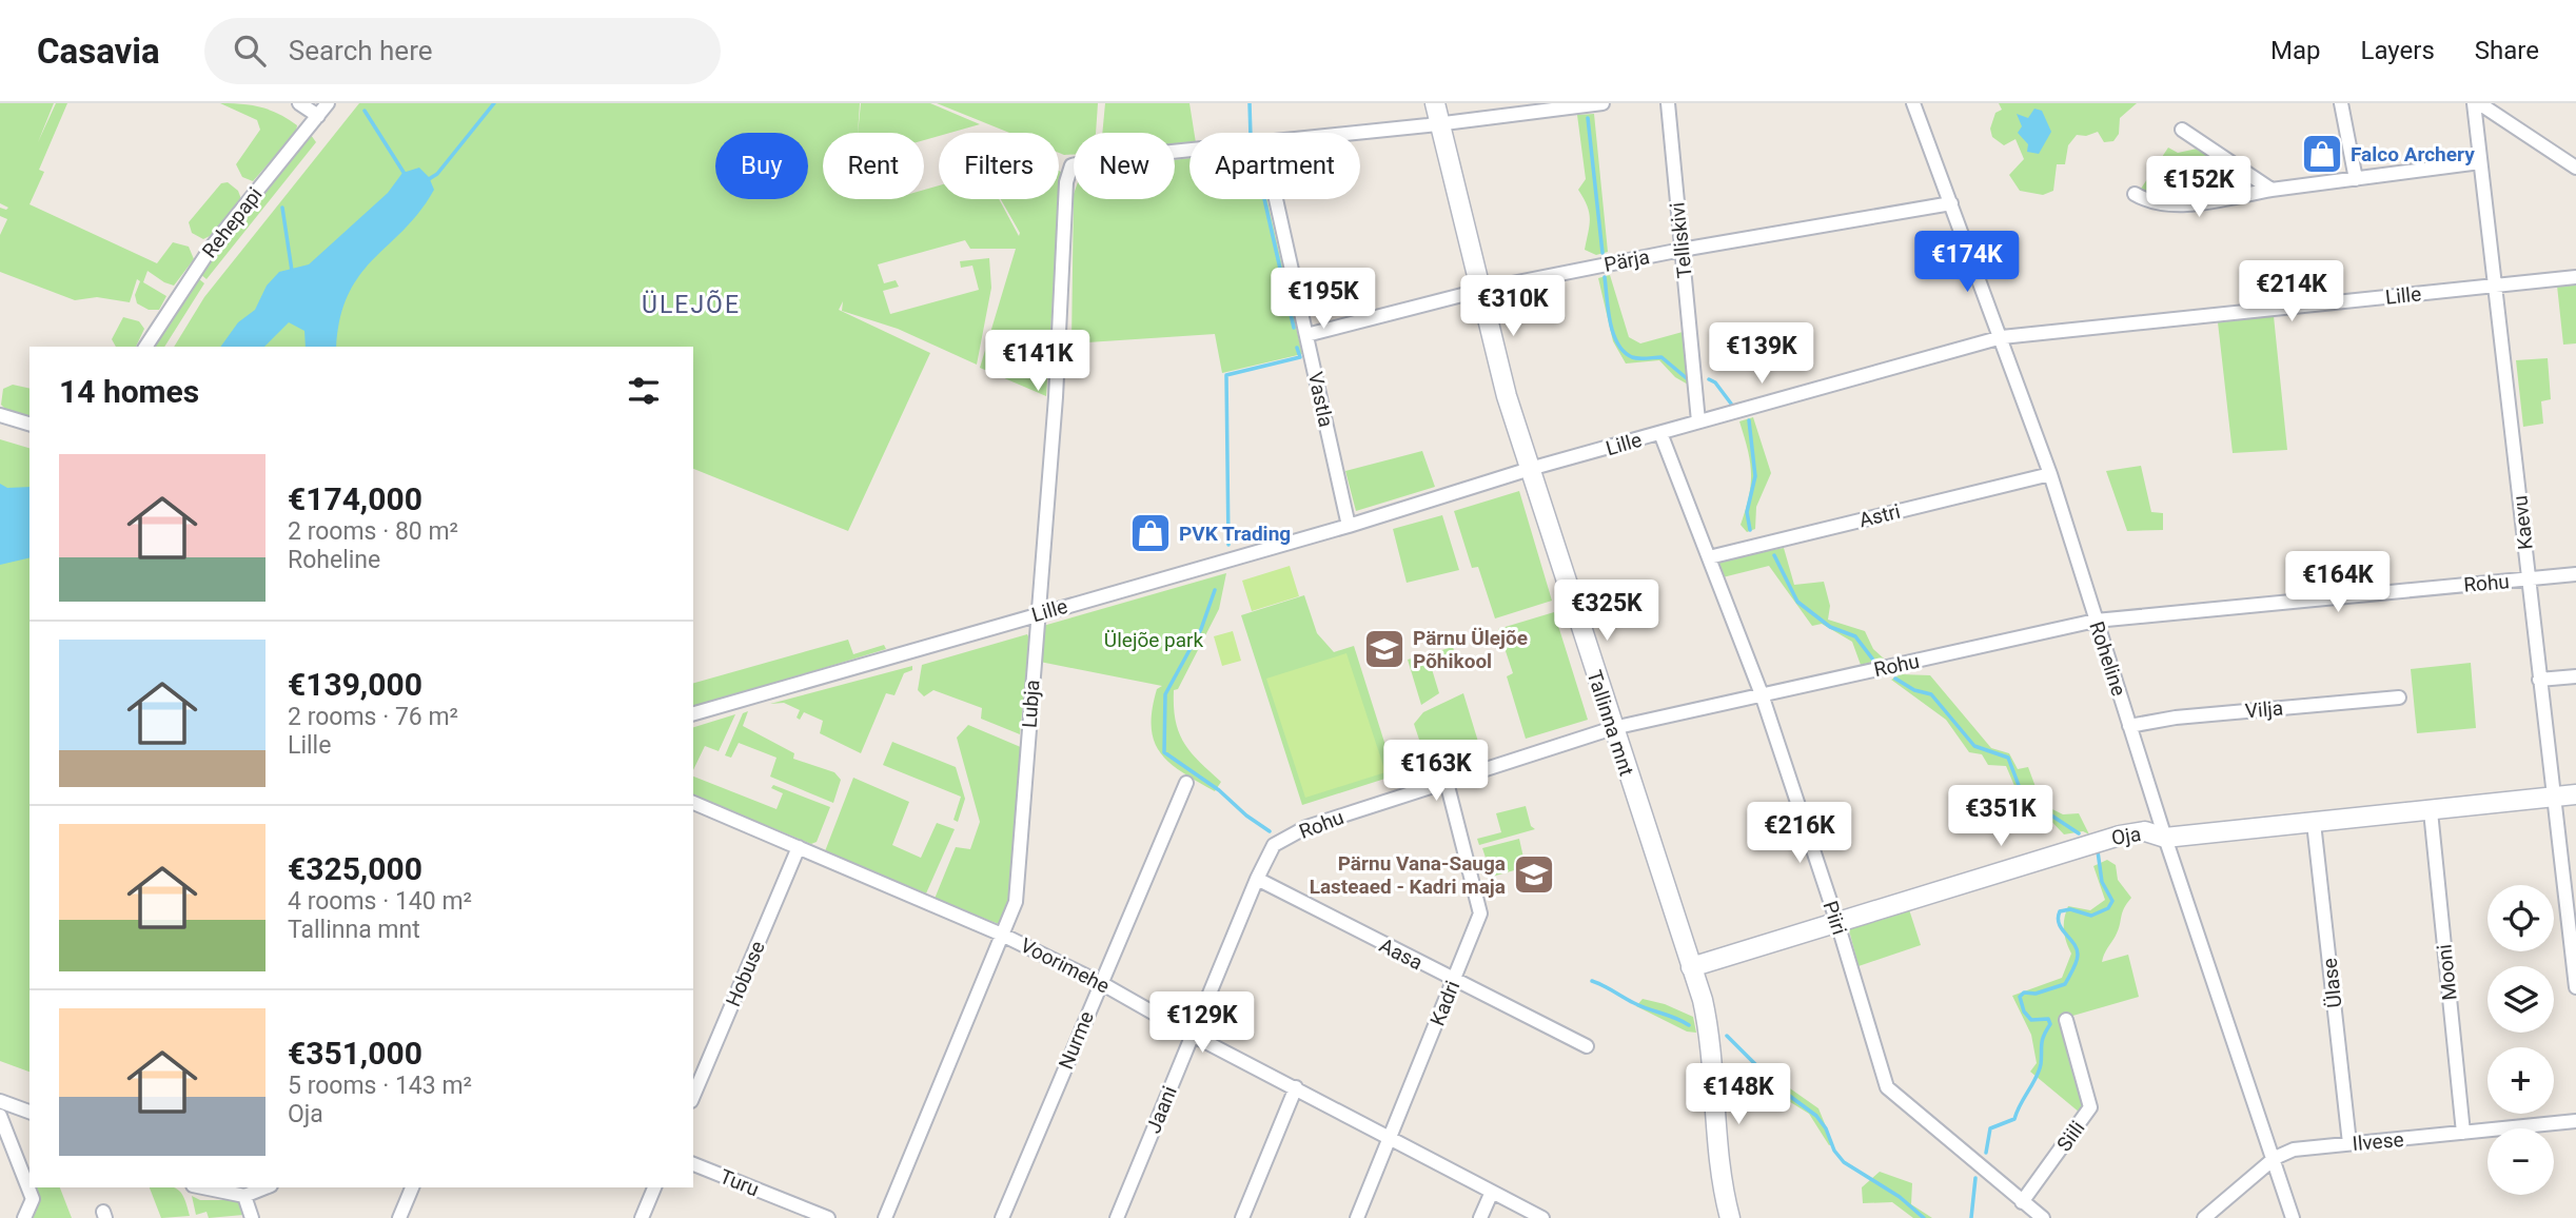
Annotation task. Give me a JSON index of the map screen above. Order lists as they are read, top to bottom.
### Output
{
  "streets": {
    "main road": ["Tallinna mnt", "Oja"],
    "street": [
      "Rehepapi",
      "Telliskivi",
      "Pärja",
      "Lille",
      "Vastla",
      "Astri",
      "Kaevu",
      "Rohu",
      "Roheline",
      "Lubja",
      "Vilja",
      "Piiri",
      "Aasa",
      "Voorimehe",
      "Mooni",
      "Hobuse",
      "Ülase",
      "Kadri",
      "Nurme",
      "Jaani",
      "Siili",
      "Ilvese",
      "Turu"
    ]
  },
  "crossings": [
    ["Telliskivi", "Pärja"],
    ["Telliskivi", "Lille"],
    ["Pärja", "Vastla"],
    ["Pärja", "Roheline"],
    ["Pärja", "Tallinna mnt"],
    ["Lille", "Vastla"],
    ["Lille", "Kaevu"],
    ["Lille", "Roheline"],
    ["Lille", "Lubja"],
    ["Lille", "Tallinna mnt"],
    ["Lille", "Piiri"],
    ["Astri", "Roheline"],
    ["Astri", "Piiri"],
    ["Kaevu", "Rohu"],
    ["Kaevu", "Oja"],
    ["Rohu", "Roheline"],
    ["Rohu", "Tallinna mnt"],
    ["Rohu", "Piiri"],
    ["Rohu", "Aasa"],
    ["Rohu", "Kadri"],
    ["Rohu", "Jaani"],
    ["Roheline", "Vilja"],
    ["Roheline", "Oja"],
    ["Roheline", "Ilvese"],
    ["Lubja", "Voorimehe"],
    ["Tallinna mnt", "Oja"],
    ["Oja", "Piiri"],
    ["Oja", "Mooni"],
    ["Oja", "Ülase"],
    ["Piiri", "Siili"],
    ["Aasa", "Kadri"],
    ["Aasa", "Jaani"],
    ["Voorimehe", "Hobuse"],
    ["Voorimehe", "Kadri"],
    ["Voorimehe", "Nurme"],
    ["Voorimehe", "Jaani"],
    ["Mooni", "Ilvese"],
    ["Ülase", "Ilvese"]
  ],
  "districts": ["ÜLEJÕE"],
  "parks": ["Ülejõe park"],
  "places": {
    "shop": ["Falco Archery", "PVK Trading"],
    "school or university": ["Pärnu Ülejõe Põhikool", "Pärnu Vana-Sauga Lasteaed - Kadri maja"]
  },
  "page": {
    "header": "Casavia",
    "search": "Search here",
    "nav": ["Map", "Layers", "Share"],
    "chip": [
      "Buy",
      "Rent",
      "Filters",
      "New",
      "Apartment"
    ],
    "price": [
      "€152K",
      "€174K",
      "€214K",
      "€195K",
      "€310K",
      "€139K",
      "€141K",
      "€164K",
      "€325K",
      "€163K",
      "€351K",
      "€216K",
      "€129K",
      "€148K"
    ],
    "heading": "14 homes",
    "list": [
      {
        "name": "€174,000",
        "note": "2 rooms · 80 m² · Roheline"
      },
      {
        "name": "€139,000",
        "note": "2 rooms · 76 m² · Lille"
      },
      {
        "name": "€325,000",
        "note": "4 rooms · 140 m² · Tallinna mnt"
      },
      {
        "name": "€351,000",
        "note": "5 rooms · 143 m² · Oja"
      }
    ],
    "map_buttons": ["+", "−"]
  }
}
